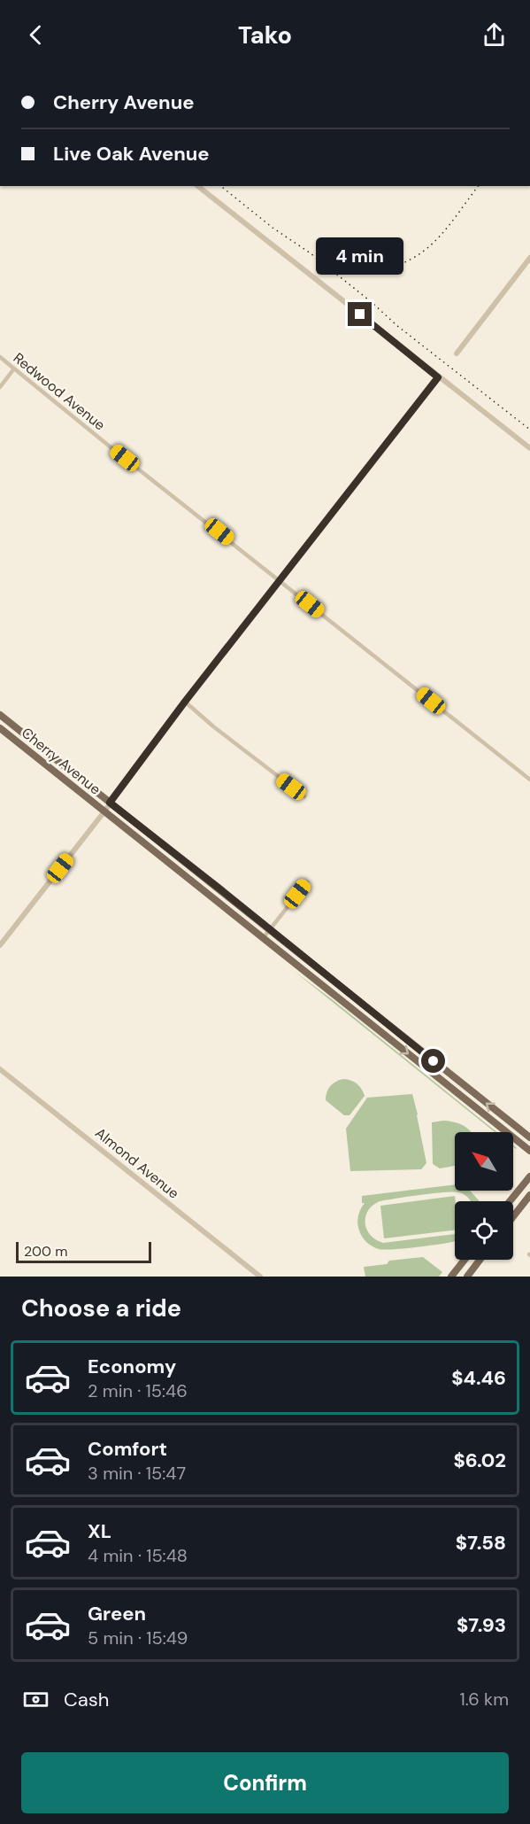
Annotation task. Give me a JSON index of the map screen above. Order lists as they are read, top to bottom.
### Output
{
  "streets": {
    "main road": ["Cherry Avenue"],
    "street": ["Redwood Avenue", "Almond Avenue"]
  },
  "scale_bar": "200 m",
  "north": "top left",
  "page": {
    "header": "Tako",
    "banner": ["Cherry Avenue", "Live Oak Avenue"],
    "bubble": "4 min",
    "scale": "200 m",
    "heading": "Choose a ride",
    "list": [
      {
        "name": "Economy",
        "note": "2 min · 15:46",
        "value": "$4.46"
      },
      {
        "name": "Comfort",
        "note": "3 min · 15:47",
        "value": "$6.02"
      },
      {
        "name": "XL",
        "note": "4 min · 15:48",
        "value": "$7.58"
      },
      {
        "name": "Green",
        "note": "5 min · 15:49",
        "value": "$7.93"
      }
    ],
    "pay": ["Cash", "1.6 km"],
    "buttons": "Confirm"
  }
}
